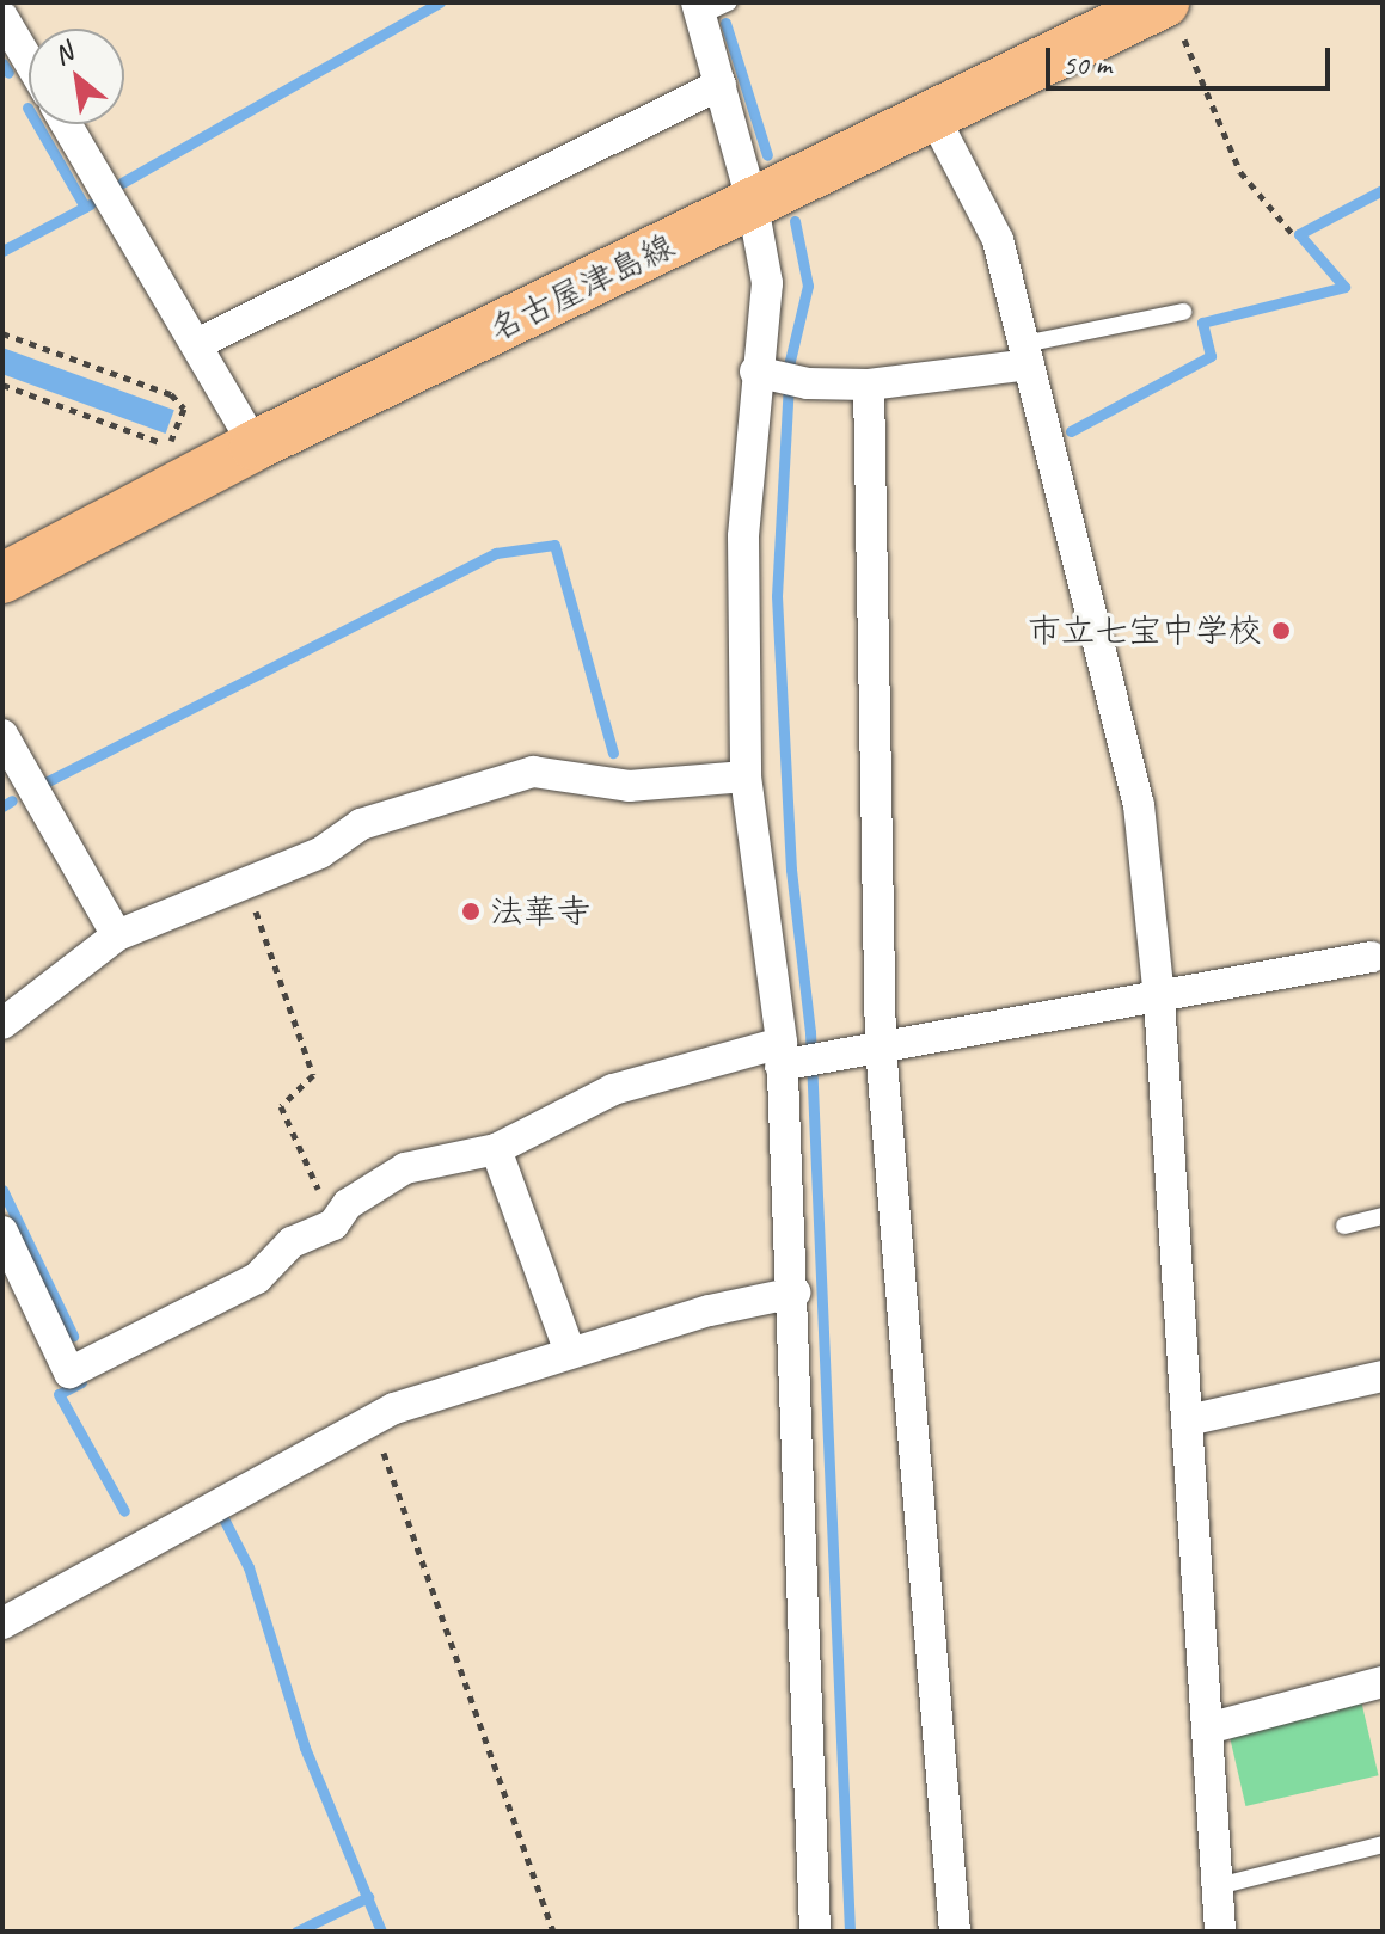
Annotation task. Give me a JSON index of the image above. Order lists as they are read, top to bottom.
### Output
{
  "streets": {
    "main road": ["名古屋津島線"]
  },
  "places": ["市立七宝中学校", "法華寺"],
  "scale_bar": "50 m",
  "north": "top left"
}
